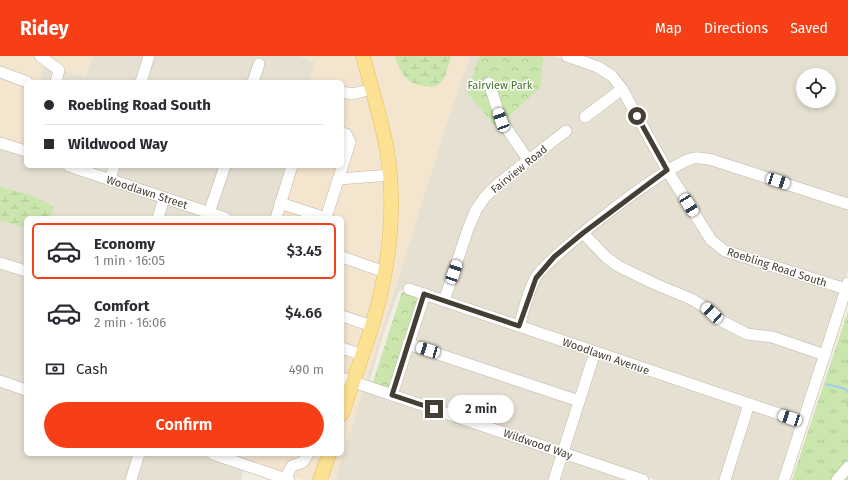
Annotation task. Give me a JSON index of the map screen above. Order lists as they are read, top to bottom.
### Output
{
  "streets": {
    "street": [
      "Fairview Road",
      "Woodlawn Street",
      "Roebling Road South",
      "Woodlawn Avenue",
      "Wildwood Way"
    ]
  },
  "crossings": [
    ["Fairview Road", "Woodlawn Avenue"]
  ],
  "parks": ["Fairview Park"],
  "page": {
    "header": "Ridey",
    "nav": ["Map", "Directions", "Saved"],
    "banner": ["Roebling Road South", "Wildwood Way"],
    "list": [
      {
        "name": "Economy",
        "note": "1 min · 16:05",
        "value": "$3.45"
      },
      {
        "name": "Comfort",
        "note": "2 min · 16:06",
        "value": "$4.66"
      }
    ],
    "pay": ["Cash", "490 m"],
    "buttons": "Confirm",
    "bubble": "2 min"
  }
}
